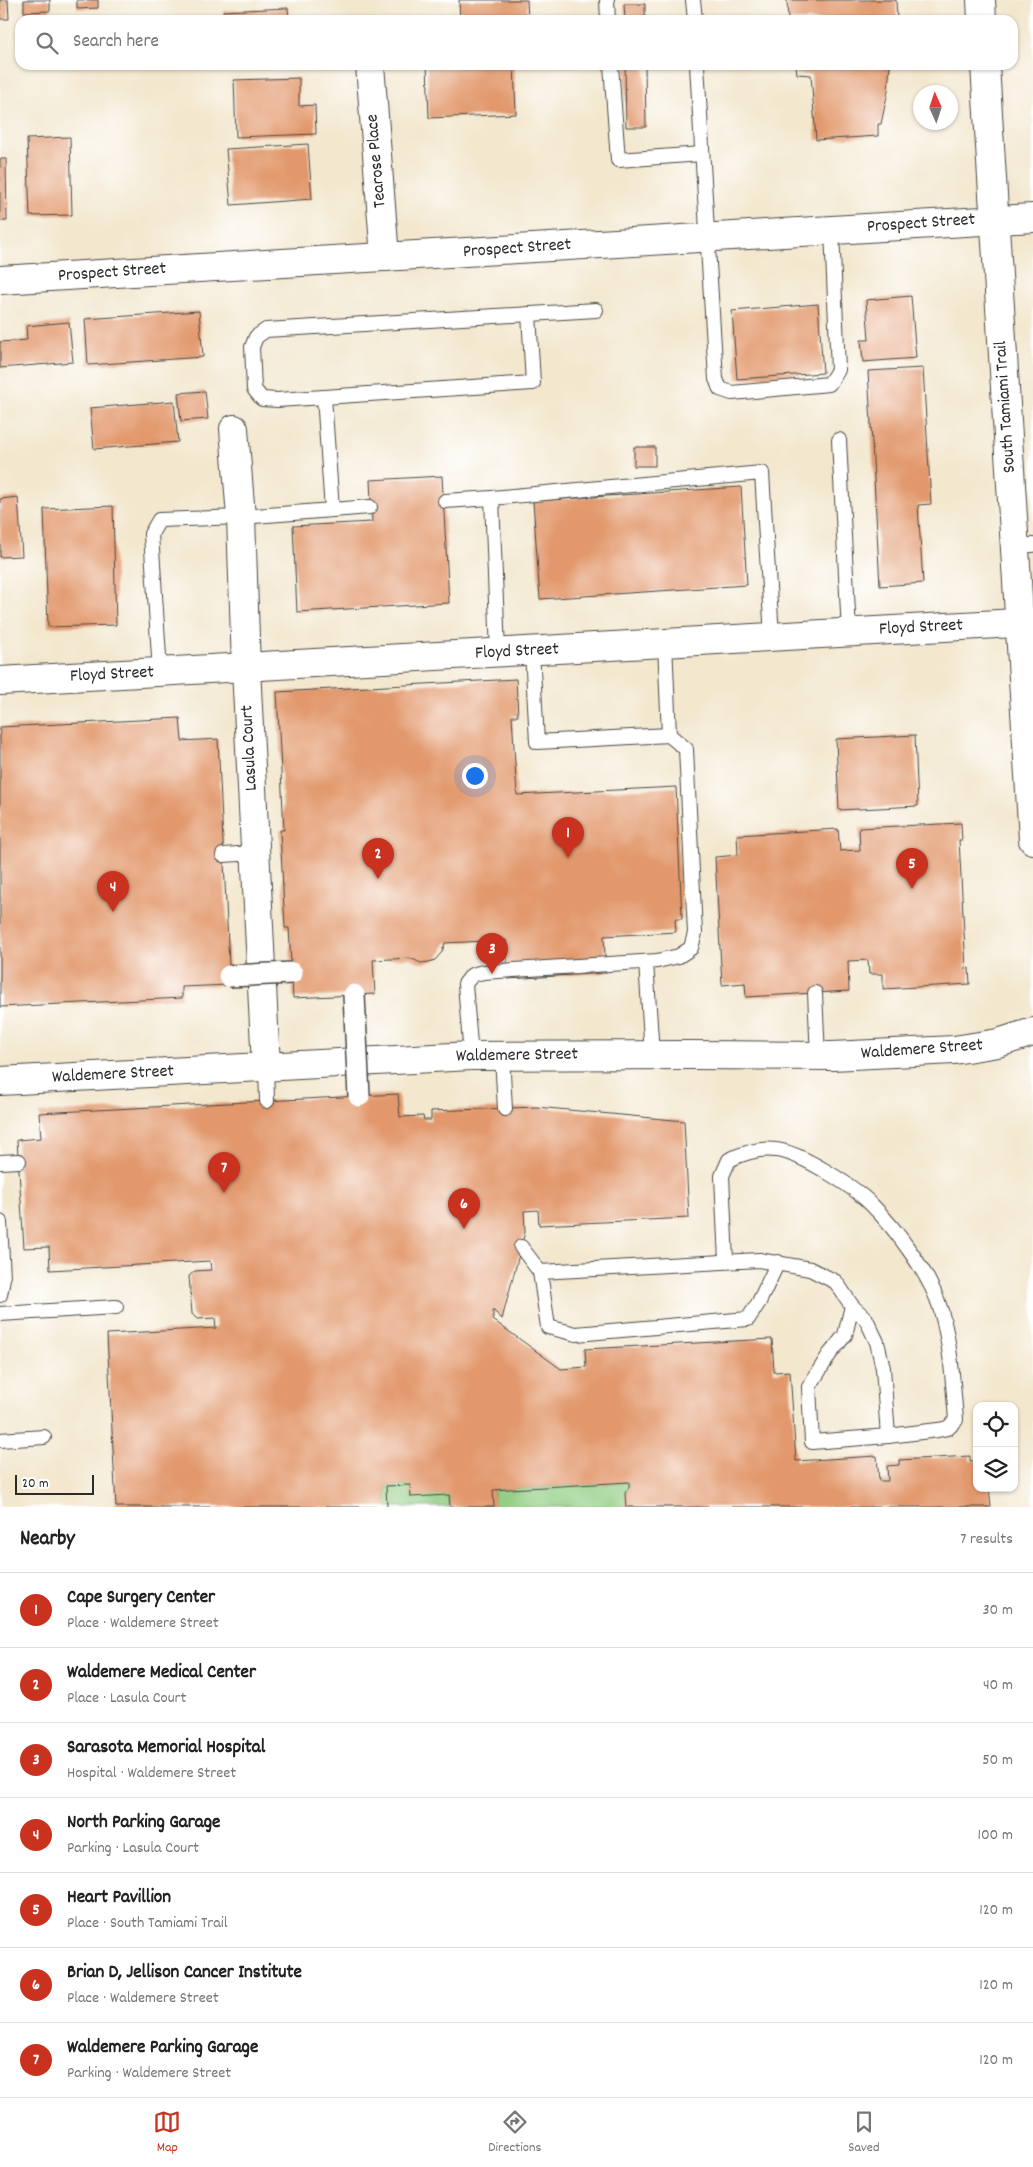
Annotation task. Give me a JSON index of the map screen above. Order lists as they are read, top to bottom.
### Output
{
  "streets": {
    "street": [
      "Tearose Place",
      "Prospect Street",
      "South Tamiami Trail",
      "Floyd Street",
      "Lasula Court",
      "Waldemere Street"
    ]
  },
  "crossings": [
    ["Tearose Place", "Prospect Street"],
    ["Prospect Street", "South Tamiami Trail"],
    ["South Tamiami Trail", "Floyd Street"],
    ["Floyd Street", "Lasula Court"],
    ["Lasula Court", "Waldemere Street"]
  ],
  "scale_bar": "20 m",
  "north": "top",
  "page": {
    "search": "Search here",
    "pins": [
      "1",
      "2",
      "5",
      "4",
      "3",
      "7",
      "6"
    ],
    "scale": "20 m",
    "heading": ["Nearby", "7 results"],
    "list": [
      {
        "mark": "1",
        "name": "Cape Surgery Center",
        "note": "Place · Waldemere Street",
        "value": "30 m"
      },
      {
        "mark": "2",
        "name": "Waldemere Medical Center",
        "note": "Place · Lasula Court",
        "value": "40 m"
      },
      {
        "mark": "3",
        "name": "Sarasota Memorial Hospital",
        "note": "Hospital · Waldemere Street",
        "value": "50 m"
      },
      {
        "mark": "4",
        "name": "North Parking Garage",
        "note": "Parking · Lasula Court",
        "value": "100 m"
      },
      {
        "mark": "5",
        "name": "Heart Pavillion",
        "note": "Place · South Tamiami Trail",
        "value": "120 m"
      },
      {
        "mark": "6",
        "name": "Brian D, Jellison Cancer Institute",
        "note": "Place · Waldemere Street",
        "value": "120 m"
      },
      {
        "mark": "7",
        "name": "Waldemere Parking Garage",
        "note": "Parking · Waldemere Street",
        "value": "120 m"
      }
    ],
    "nav": ["Map", "Directions", "Saved"]
  }
}
